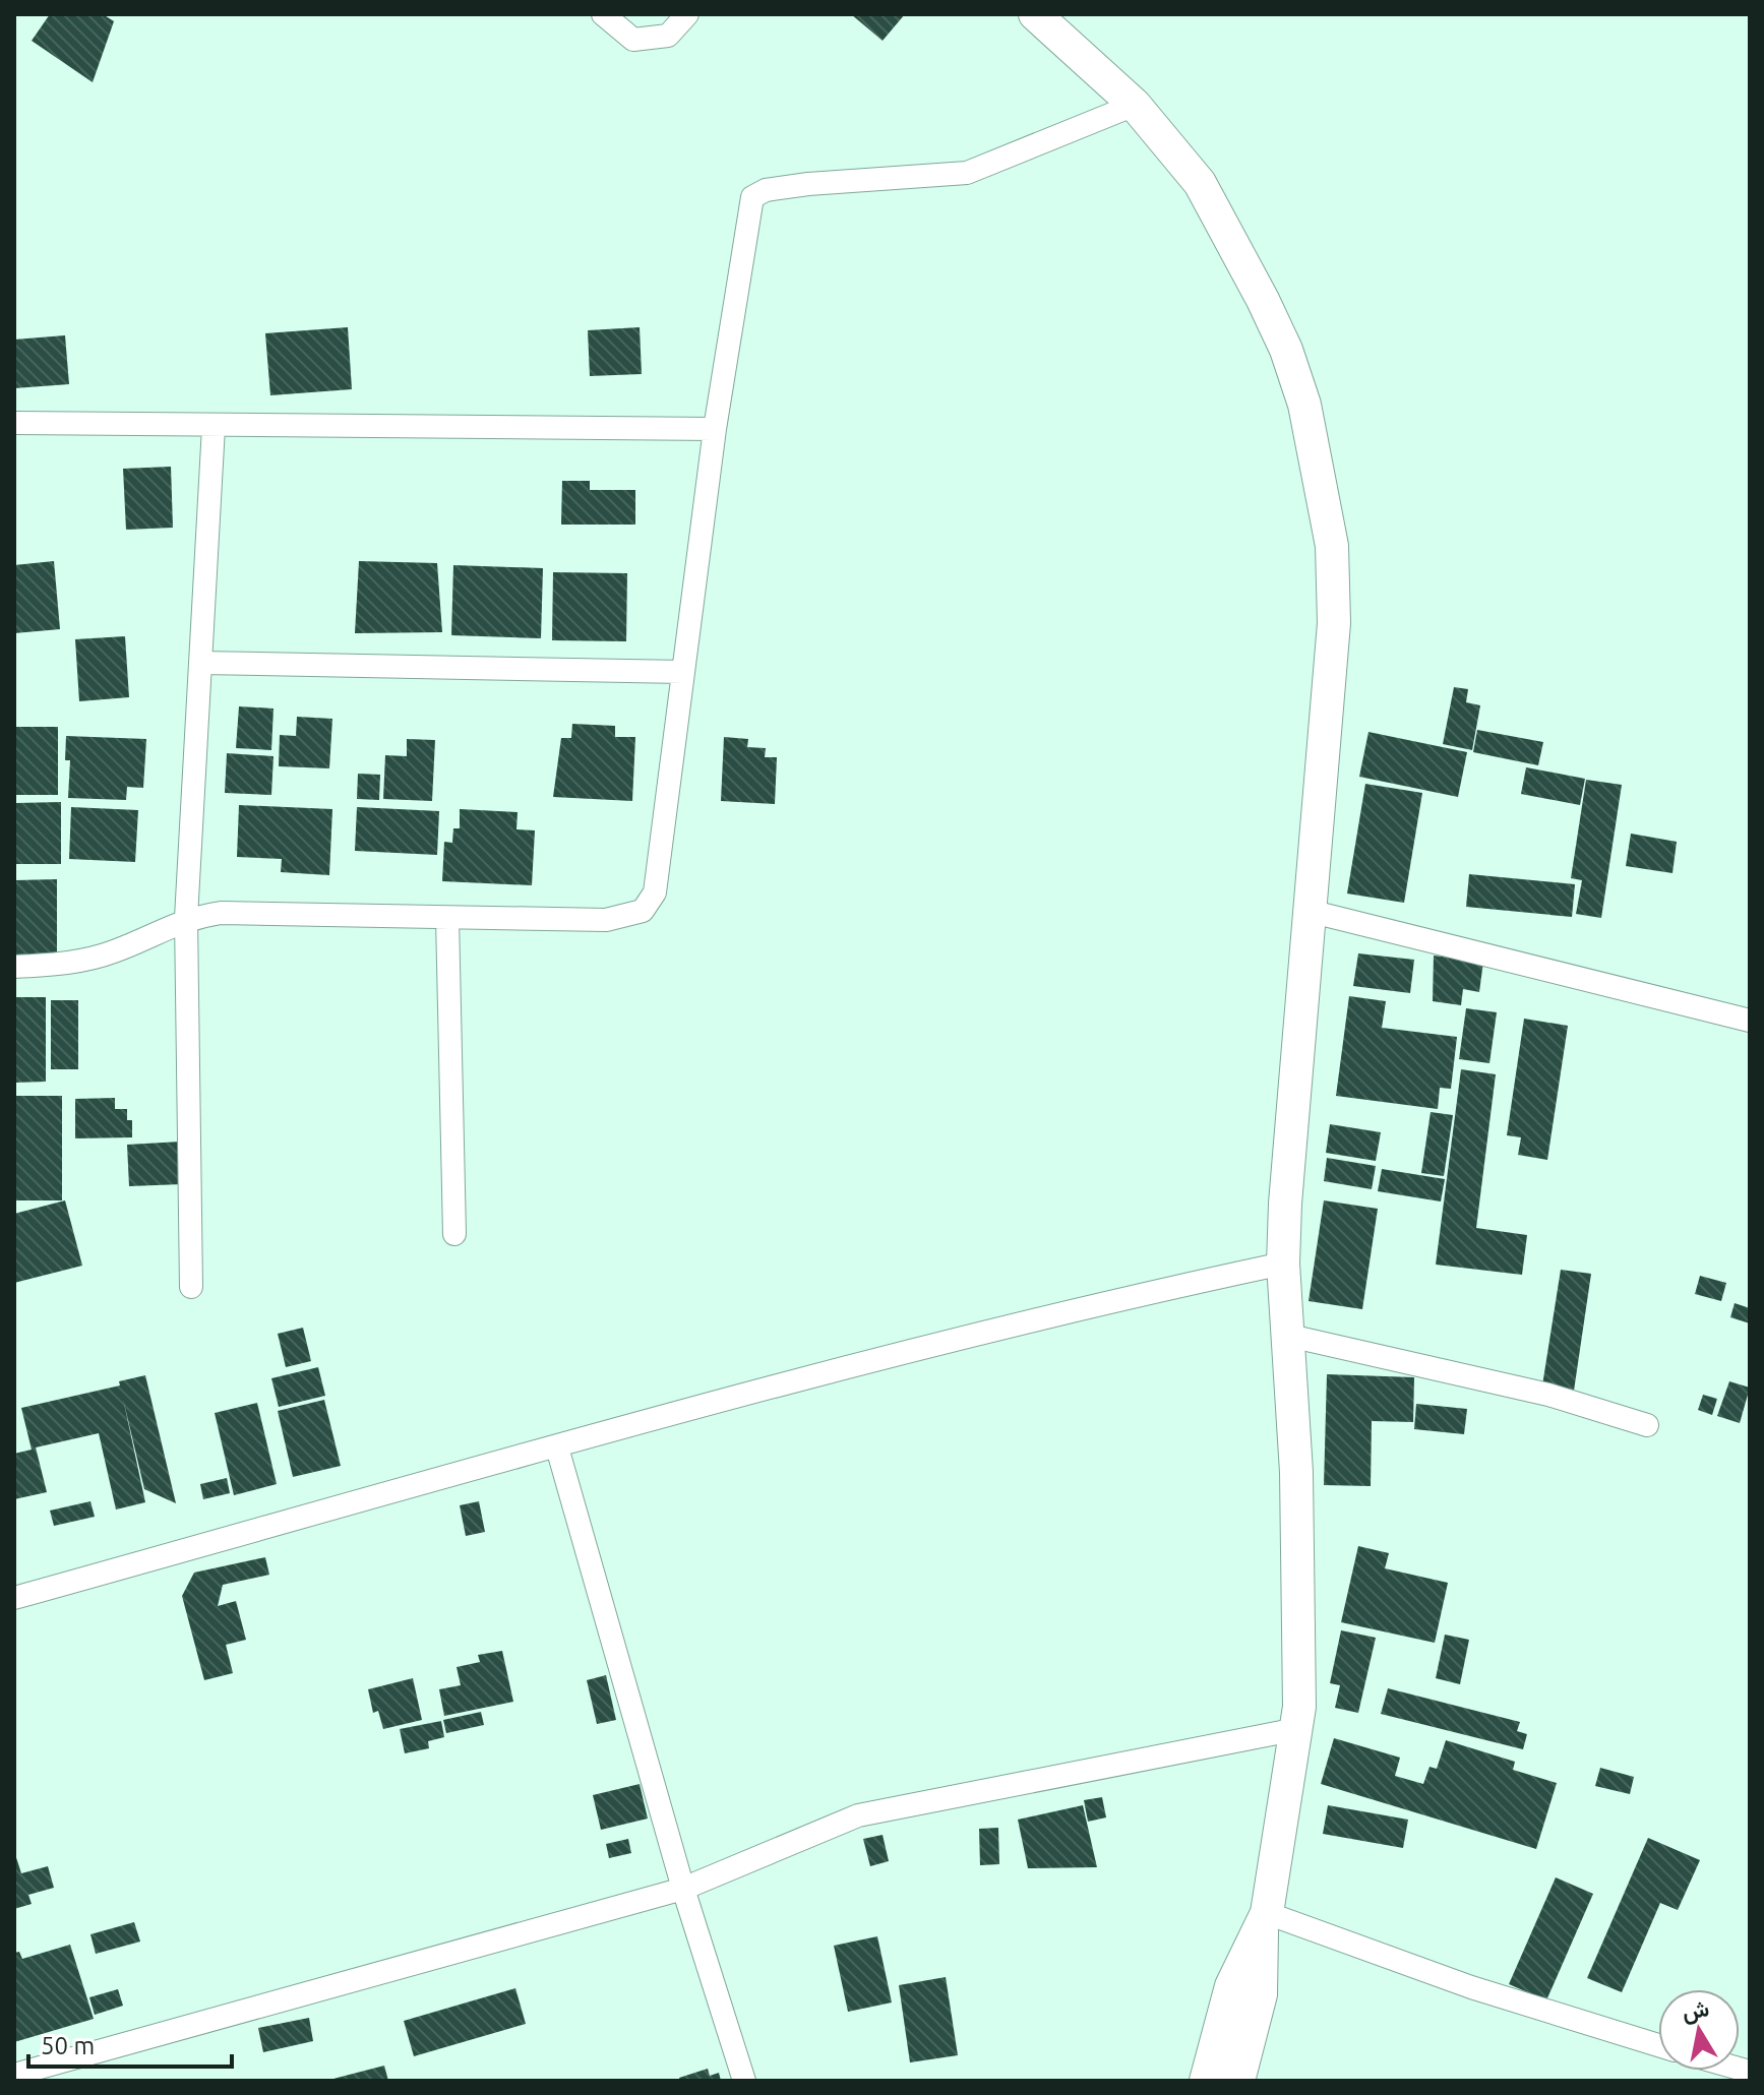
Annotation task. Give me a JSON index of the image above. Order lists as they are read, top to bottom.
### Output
{
  "scale_bar": "50 m",
  "north": "top"
}
